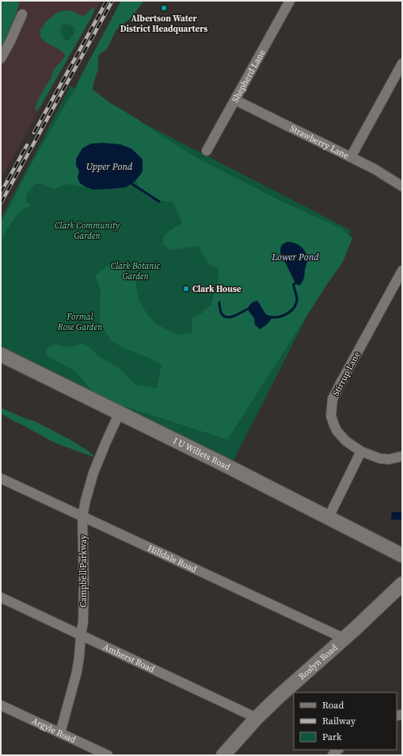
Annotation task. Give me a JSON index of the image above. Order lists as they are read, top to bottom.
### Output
{
  "streets": {
    "main road": ["I U Willets Road", "Roslyn Road"],
    "street": [
      "Shepherd Lane",
      "Strawberry Lane",
      "Stirrup Lane",
      "Hilldale Road",
      "Campbell Parkway",
      "Amherst Road",
      "Argyle Road"
    ]
  },
  "crossings": [
    ["Shepherd Lane", "Strawberry Lane"],
    ["I U Willets Road", "Campbell Parkway"],
    ["Hilldale Road", "Campbell Parkway"],
    ["Hilldale Road", "Roslyn Road"],
    ["Campbell Parkway", "Amherst Road"],
    ["Campbell Parkway", "Argyle Road"],
    ["Amherst Road", "Roslyn Road"]
  ],
  "water": ["Upper Pond", "Lower Pond"],
  "parks": ["Clark Community Garden", "Clark Botanic Garden", "Formal Rose Garden"],
  "places": ["Albertson Water District Headquarters", "Clark House"],
  "legend": ["Road", "Railway", "Park"]
}
